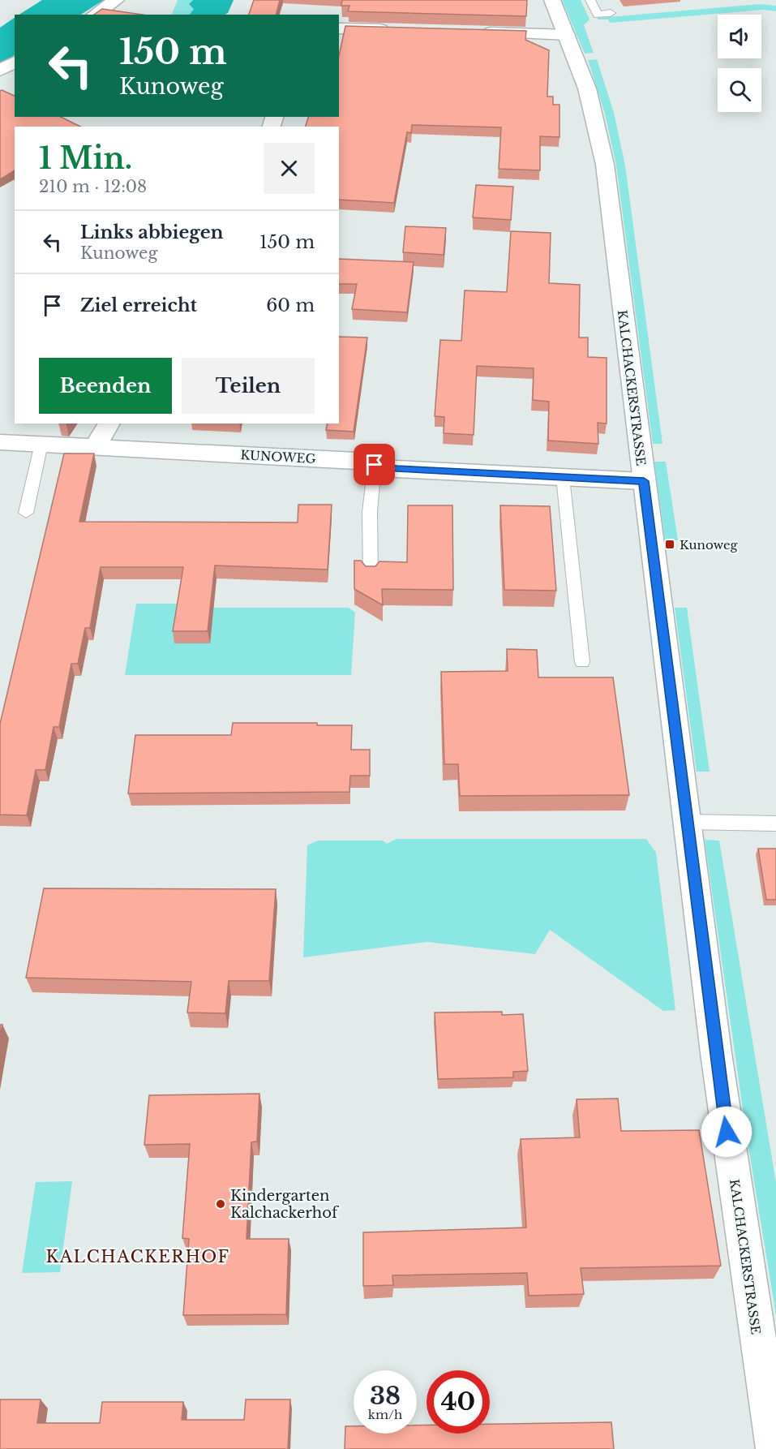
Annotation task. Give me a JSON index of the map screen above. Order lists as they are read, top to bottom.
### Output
{
  "streets": {
    "street": ["KALCHACKERSTRASSE", "KUNOWEG"]
  },
  "crossings": [
    ["KALCHACKERSTRASSE", "KUNOWEG"]
  ],
  "districts": ["KALCHACKERHOF"],
  "places": {
    "transit": ["Kunoweg"],
    "other": ["Kindergarten Kalchackerhof"]
  },
  "page": {
    "turn": ["150 m", "Kunoweg"],
    "heading": ["1 Min.", "210 m · 12:08"],
    "list": [
      {
        "name": "Links abbiegen",
        "note": "Kunoweg",
        "value": "150 m"
      },
      {
        "name": "Ziel erreicht",
        "value": "60 m"
      }
    ],
    "buttons": ["Beenden", "Teilen"],
    "speed": "38 km/h",
    "limit": "40"
  }
}
